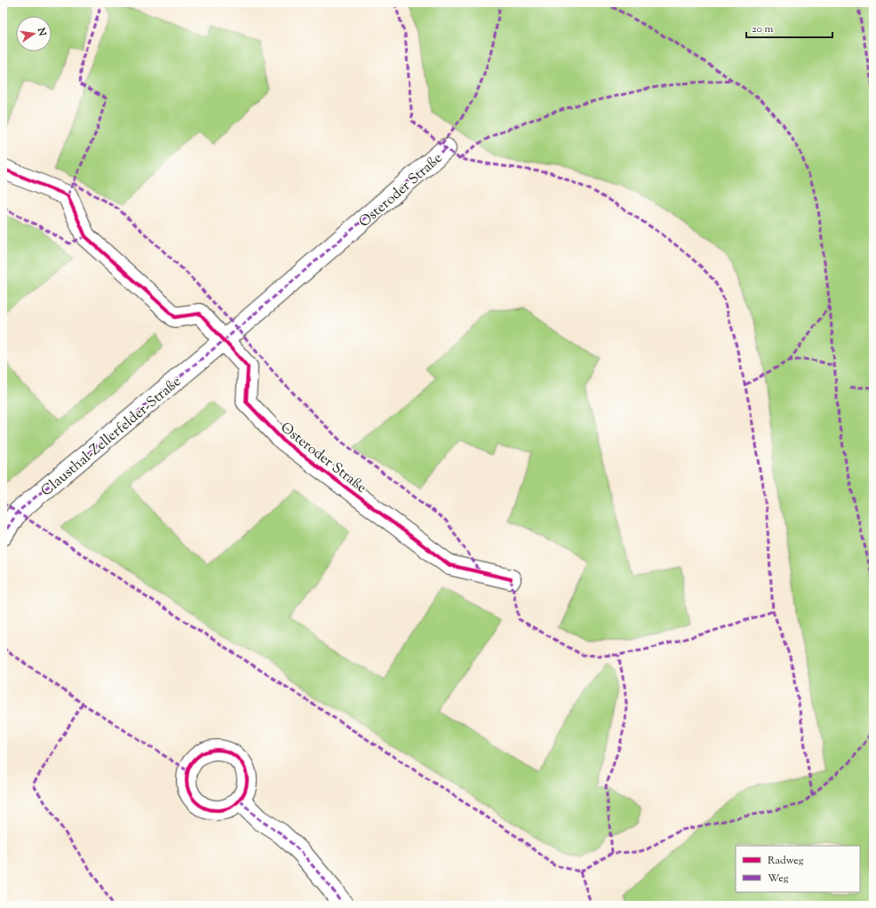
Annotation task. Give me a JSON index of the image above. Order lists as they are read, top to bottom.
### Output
{
  "streets": {
    "street": ["Osteroder Straße", "Clausthal-Zellerfelder-Straße"]
  },
  "crossings": [
    ["Osteroder Straße", "Clausthal-Zellerfelder-Straße"]
  ],
  "legend": ["Radweg", "Weg"],
  "scale_bar": "20 m",
  "north": "right"
}
